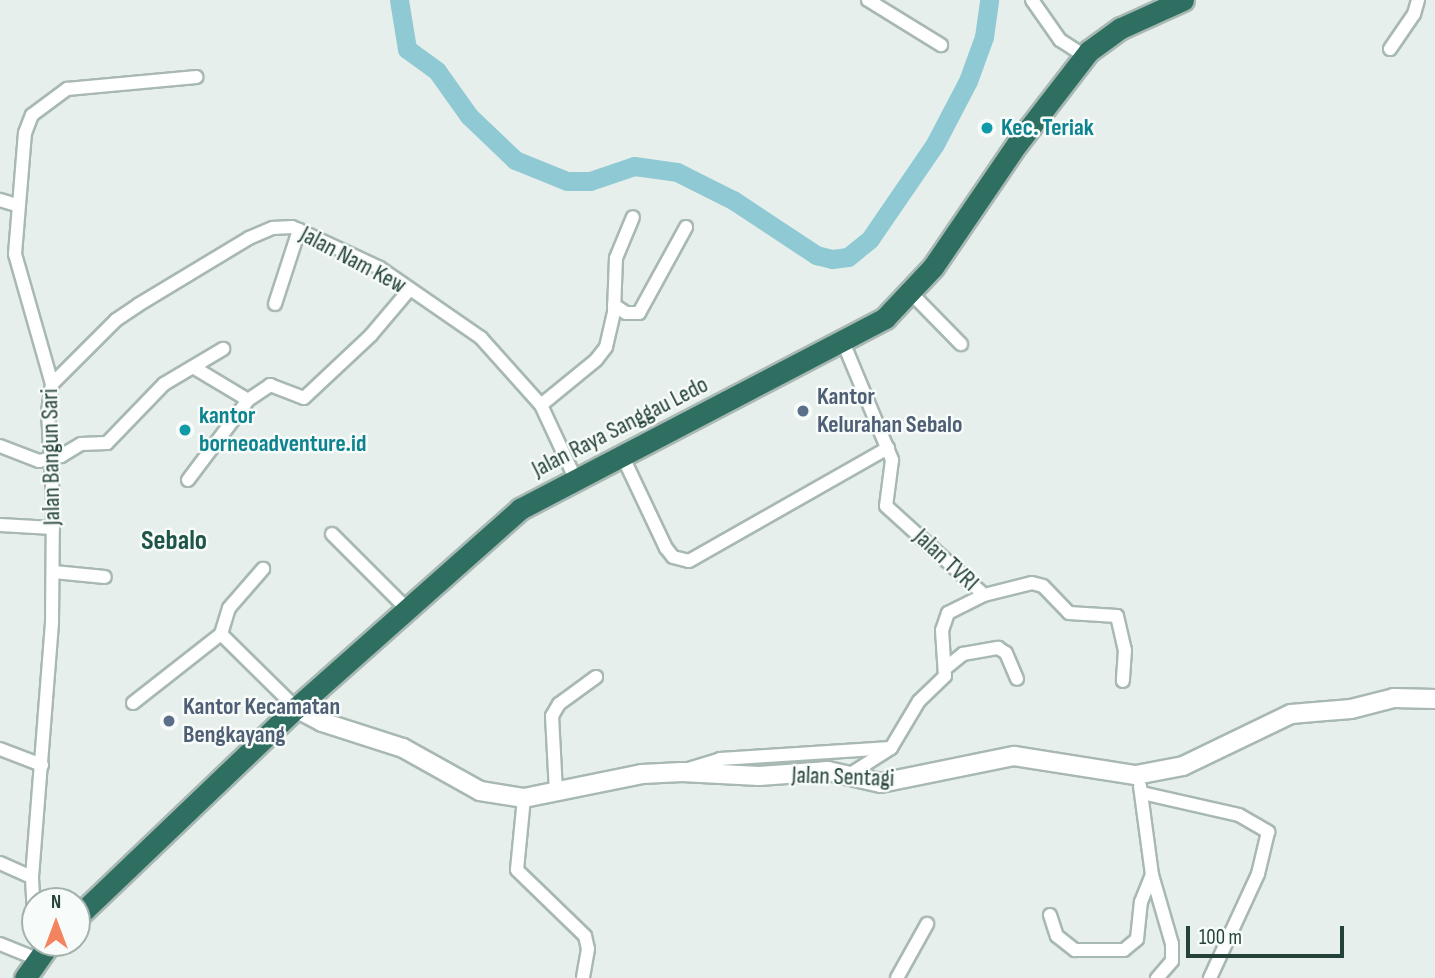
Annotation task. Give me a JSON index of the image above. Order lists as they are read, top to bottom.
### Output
{
  "streets": {
    "highway": ["Jalan Raya Sanggau Ledo"],
    "main road": ["Jalan Sentagi"],
    "street": ["Jalan Nam Kew", "Jalan Bangun Sari", "Jalan TVRI"]
  },
  "crossings": [
    ["Jalan Nam Kew", "Jalan Raya Sanggau Ledo"],
    ["Jalan Nam Kew", "Jalan Bangun Sari"],
    ["Jalan Raya Sanggau Ledo", "Jalan TVRI"],
    ["Jalan Raya Sanggau Ledo", "Jalan Sentagi"]
  ],
  "districts": ["Sebalo"],
  "places": [
    "Kec. Teriak",
    "Kantor Kelurahan Sebalo",
    "kantor borneoadventure.id",
    "Kantor Kecamatan Bengkayang"
  ],
  "scale_bar": "100 m",
  "north": "top"
}
